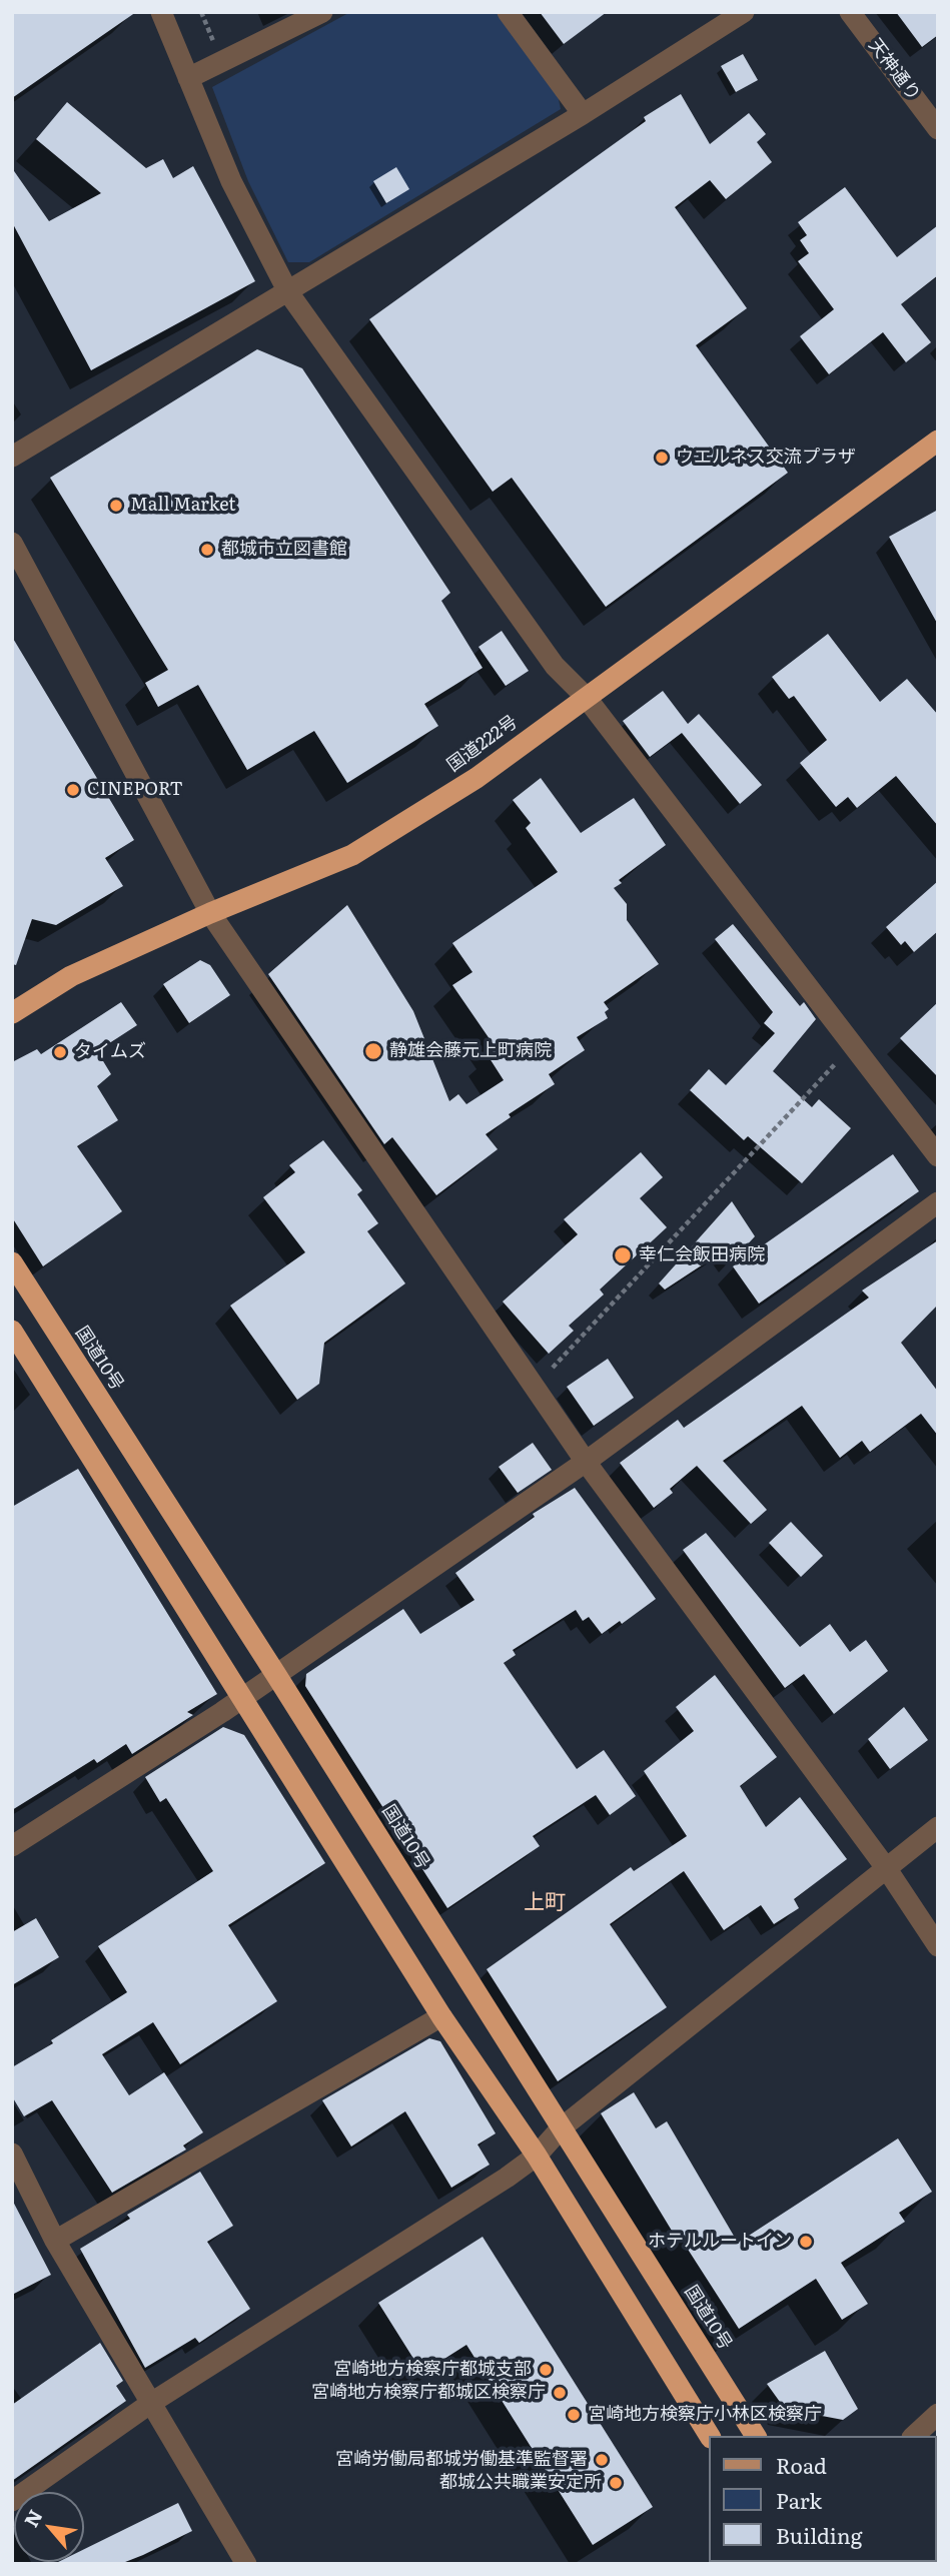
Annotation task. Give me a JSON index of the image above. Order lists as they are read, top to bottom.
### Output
{
  "streets": {
    "highway": ["国道222号", "国道10号"],
    "street": ["天神通り"]
  },
  "districts": ["上町"],
  "places": [
    "ウエルネス交流プラザ",
    "Mall Market",
    "都城市立図書館",
    "CINEPORT",
    "静雄会藤元上町病院",
    "タイムズ",
    "幸仁会飯田病院",
    "ホテルルートイン",
    "宮崎地方検察庁都城支部",
    "宮崎地方検察庁都城区検察庁",
    "宮崎地方検察庁小林区検察庁",
    "宮崎労働局都城労働基準監督署",
    "都城公共職業安定所"
  ],
  "legend": ["Road", "Park", "Building"],
  "north": "top left"
}
